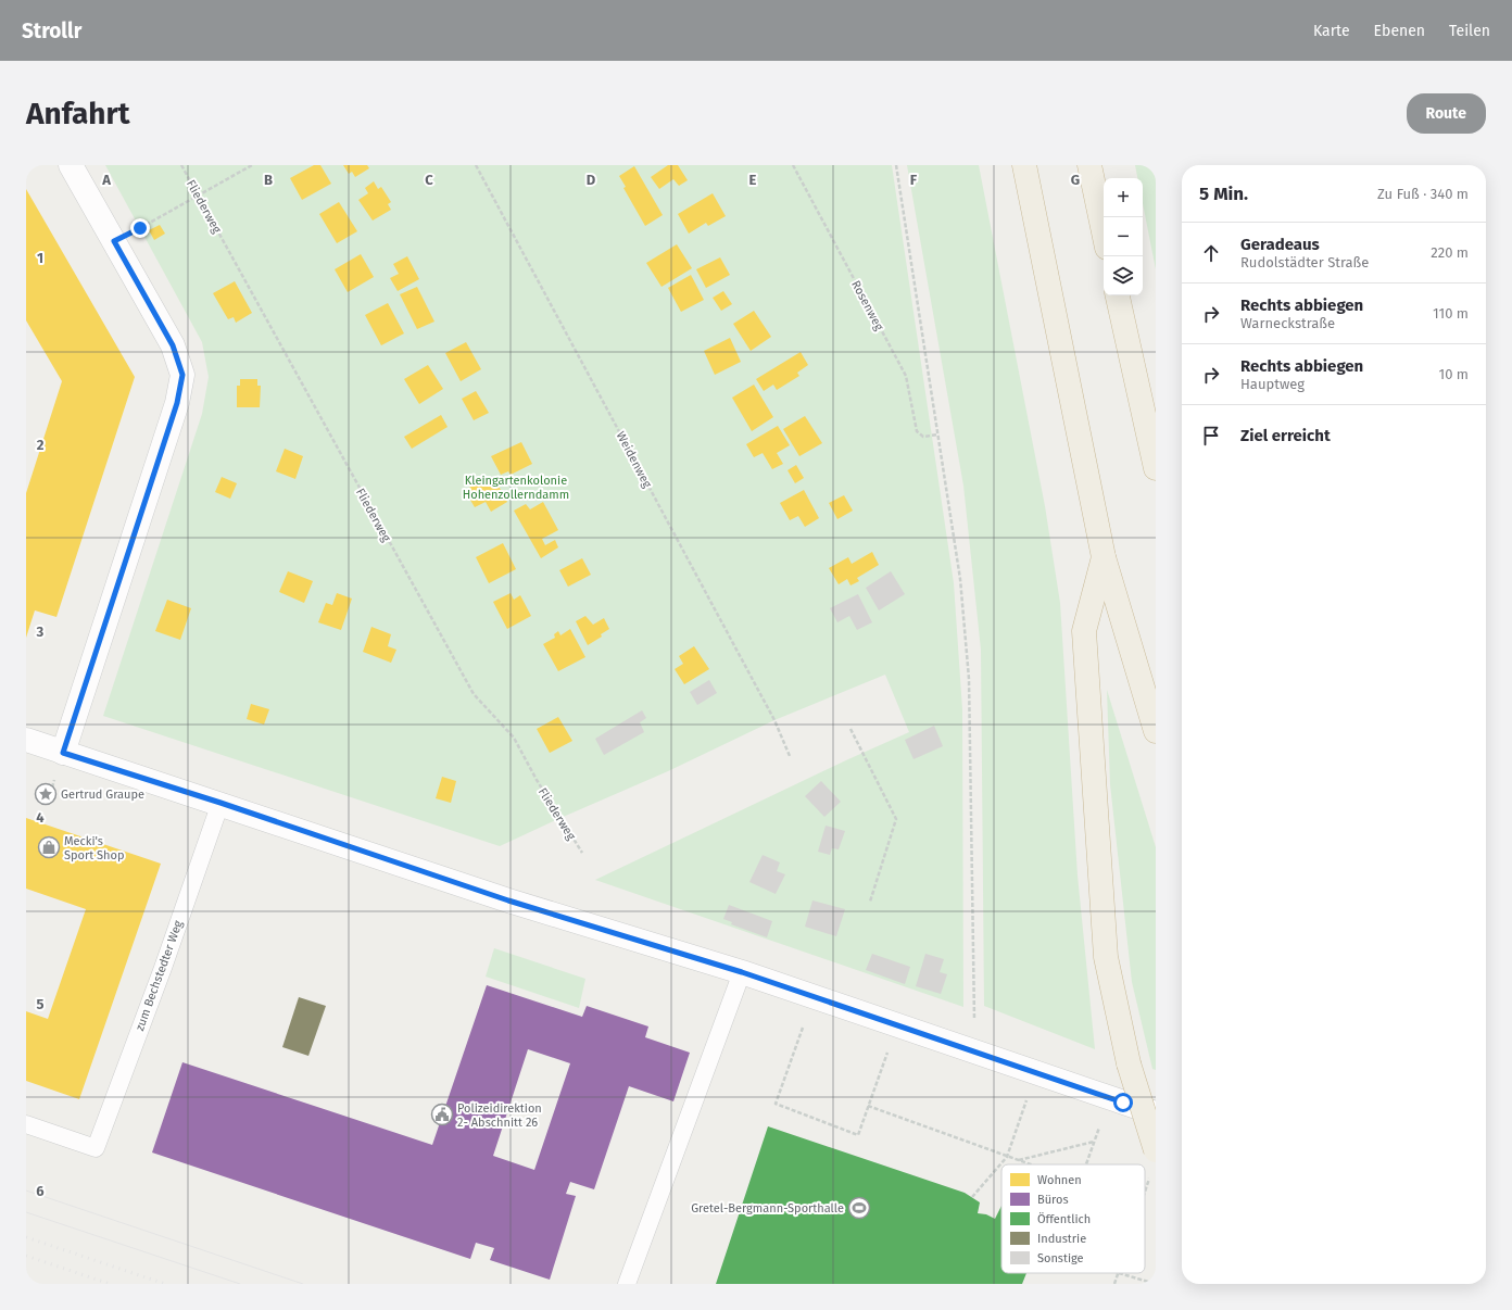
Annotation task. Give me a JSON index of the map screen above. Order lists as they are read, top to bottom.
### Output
{
  "streets": {
    "lane": ["zum Bechstedter Weg"],
    "path": ["Fliederweg", "Rosenweg", "Weidenweg"]
  },
  "parks": ["Kleingartenkolonie Hohenzollerndamm"],
  "places": {
    "place": ["Gertrud Graupe"],
    "shop": ["Mecki's Sport Shop"],
    "public building": ["Polizeidirektion 2- Abschnitt 26"],
    "sports": ["Gretel-Bergmann-Sporthalle"]
  },
  "legend": [
    "Wohnen",
    "Büros",
    "Öffentlich",
    "Industrie",
    "Sonstige"
  ],
  "page": {
    "header": "Strollr",
    "nav": ["Karte", "Ebenen", "Teilen"],
    "buttons": "Route",
    "title": "Anfahrt",
    "heading": ["5 Min.", "Zu Fuß · 340 m"],
    "map_buttons": ["+", "−"],
    "list": [
      ["Geradeaus", "Rudolstädter Straße", "220 m"],
      ["Rechts abbiegen", "Warneckstraße", "110 m"],
      ["Rechts abbiegen", "Hauptweg", "10 m"],
      "Ziel erreicht"
    ]
  },
  "grid": {
    "columns": [
      "A",
      "B",
      "C",
      "D",
      "E",
      "F",
      "G"
    ],
    "rows": [
      "1",
      "2",
      "3",
      "4",
      "5",
      "6"
    ]
  }
}
